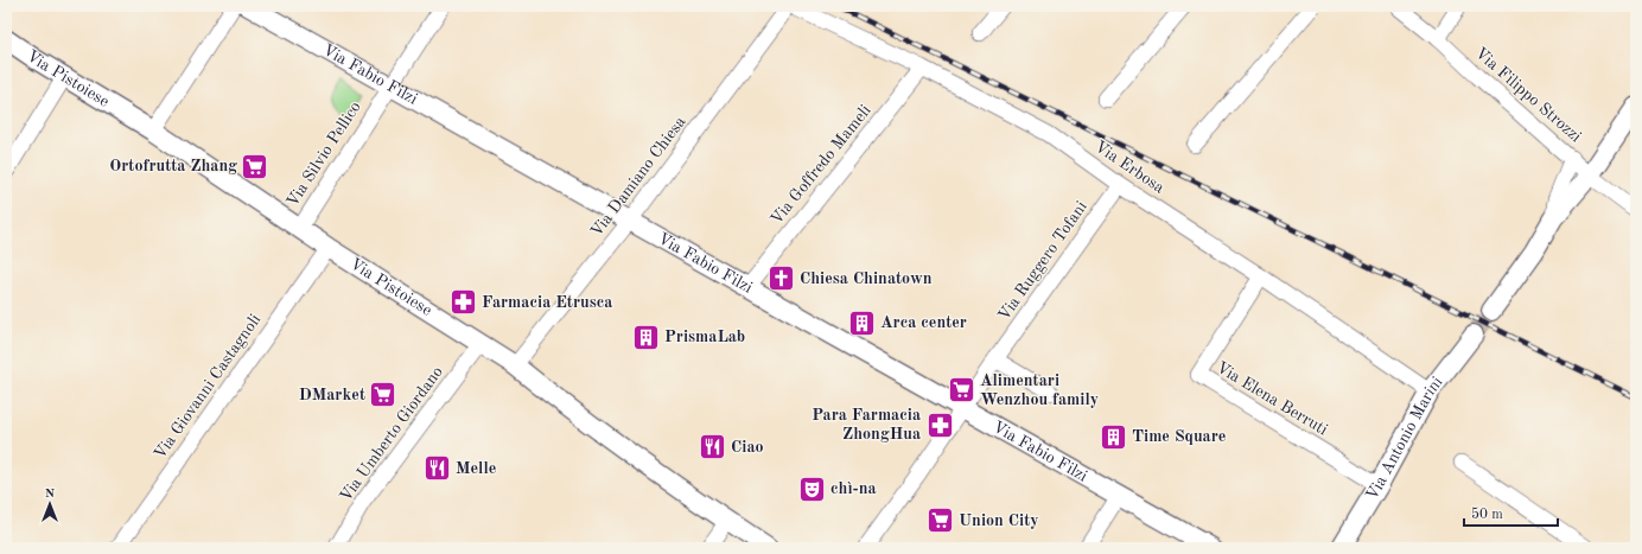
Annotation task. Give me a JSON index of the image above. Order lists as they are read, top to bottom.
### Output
{
  "streets": {
    "street": [
      "Via Fabio Filzi",
      "Via Pistoiese",
      "Via Filippo Strozzi",
      "Via Silvio Pellico",
      "Via Goffredo Mameli",
      "Via Erbosa",
      "Via Damiano Chiesa",
      "Via Ruggero Tofani",
      "Via Giovanni Castagnoli",
      "Via Elena Berruti",
      "Via Umberto Giordano",
      "Via Antonio Marini"
    ]
  },
  "crossings": [
    ["Via Fabio Filzi", "Via Silvio Pellico"],
    ["Via Fabio Filzi", "Via Goffredo Mameli"],
    ["Via Fabio Filzi", "Via Damiano Chiesa"],
    ["Via Fabio Filzi", "Via Ruggero Tofani"],
    ["Via Pistoiese", "Via Silvio Pellico"],
    ["Via Pistoiese", "Via Damiano Chiesa"],
    ["Via Pistoiese", "Via Giovanni Castagnoli"],
    ["Via Pistoiese", "Via Umberto Giordano"],
    ["Via Goffredo Mameli", "Via Erbosa"],
    ["Via Erbosa", "Via Ruggero Tofani"],
    ["Via Erbosa", "Via Elena Berruti"],
    ["Via Erbosa", "Via Antonio Marini"],
    ["Via Elena Berruti", "Via Antonio Marini"]
  ],
  "places": {
    "supermarket": [
      "Ortofrutta Zhang",
      "Alimentari Wenzhou family",
      "DMarket",
      "Union City"
    ],
    "church": ["Chiesa Chinatown"],
    "pharmacy": ["Farmacia Etrusca", "Para Farmacia ZhongHua"],
    "building": ["Arca center", "PrismaLab", "Time Square"],
    "restaurant": ["Ciao", "Melle"],
    "theatre": ["chì-na"]
  },
  "scale_bar": "50 m",
  "north": "top"
}
